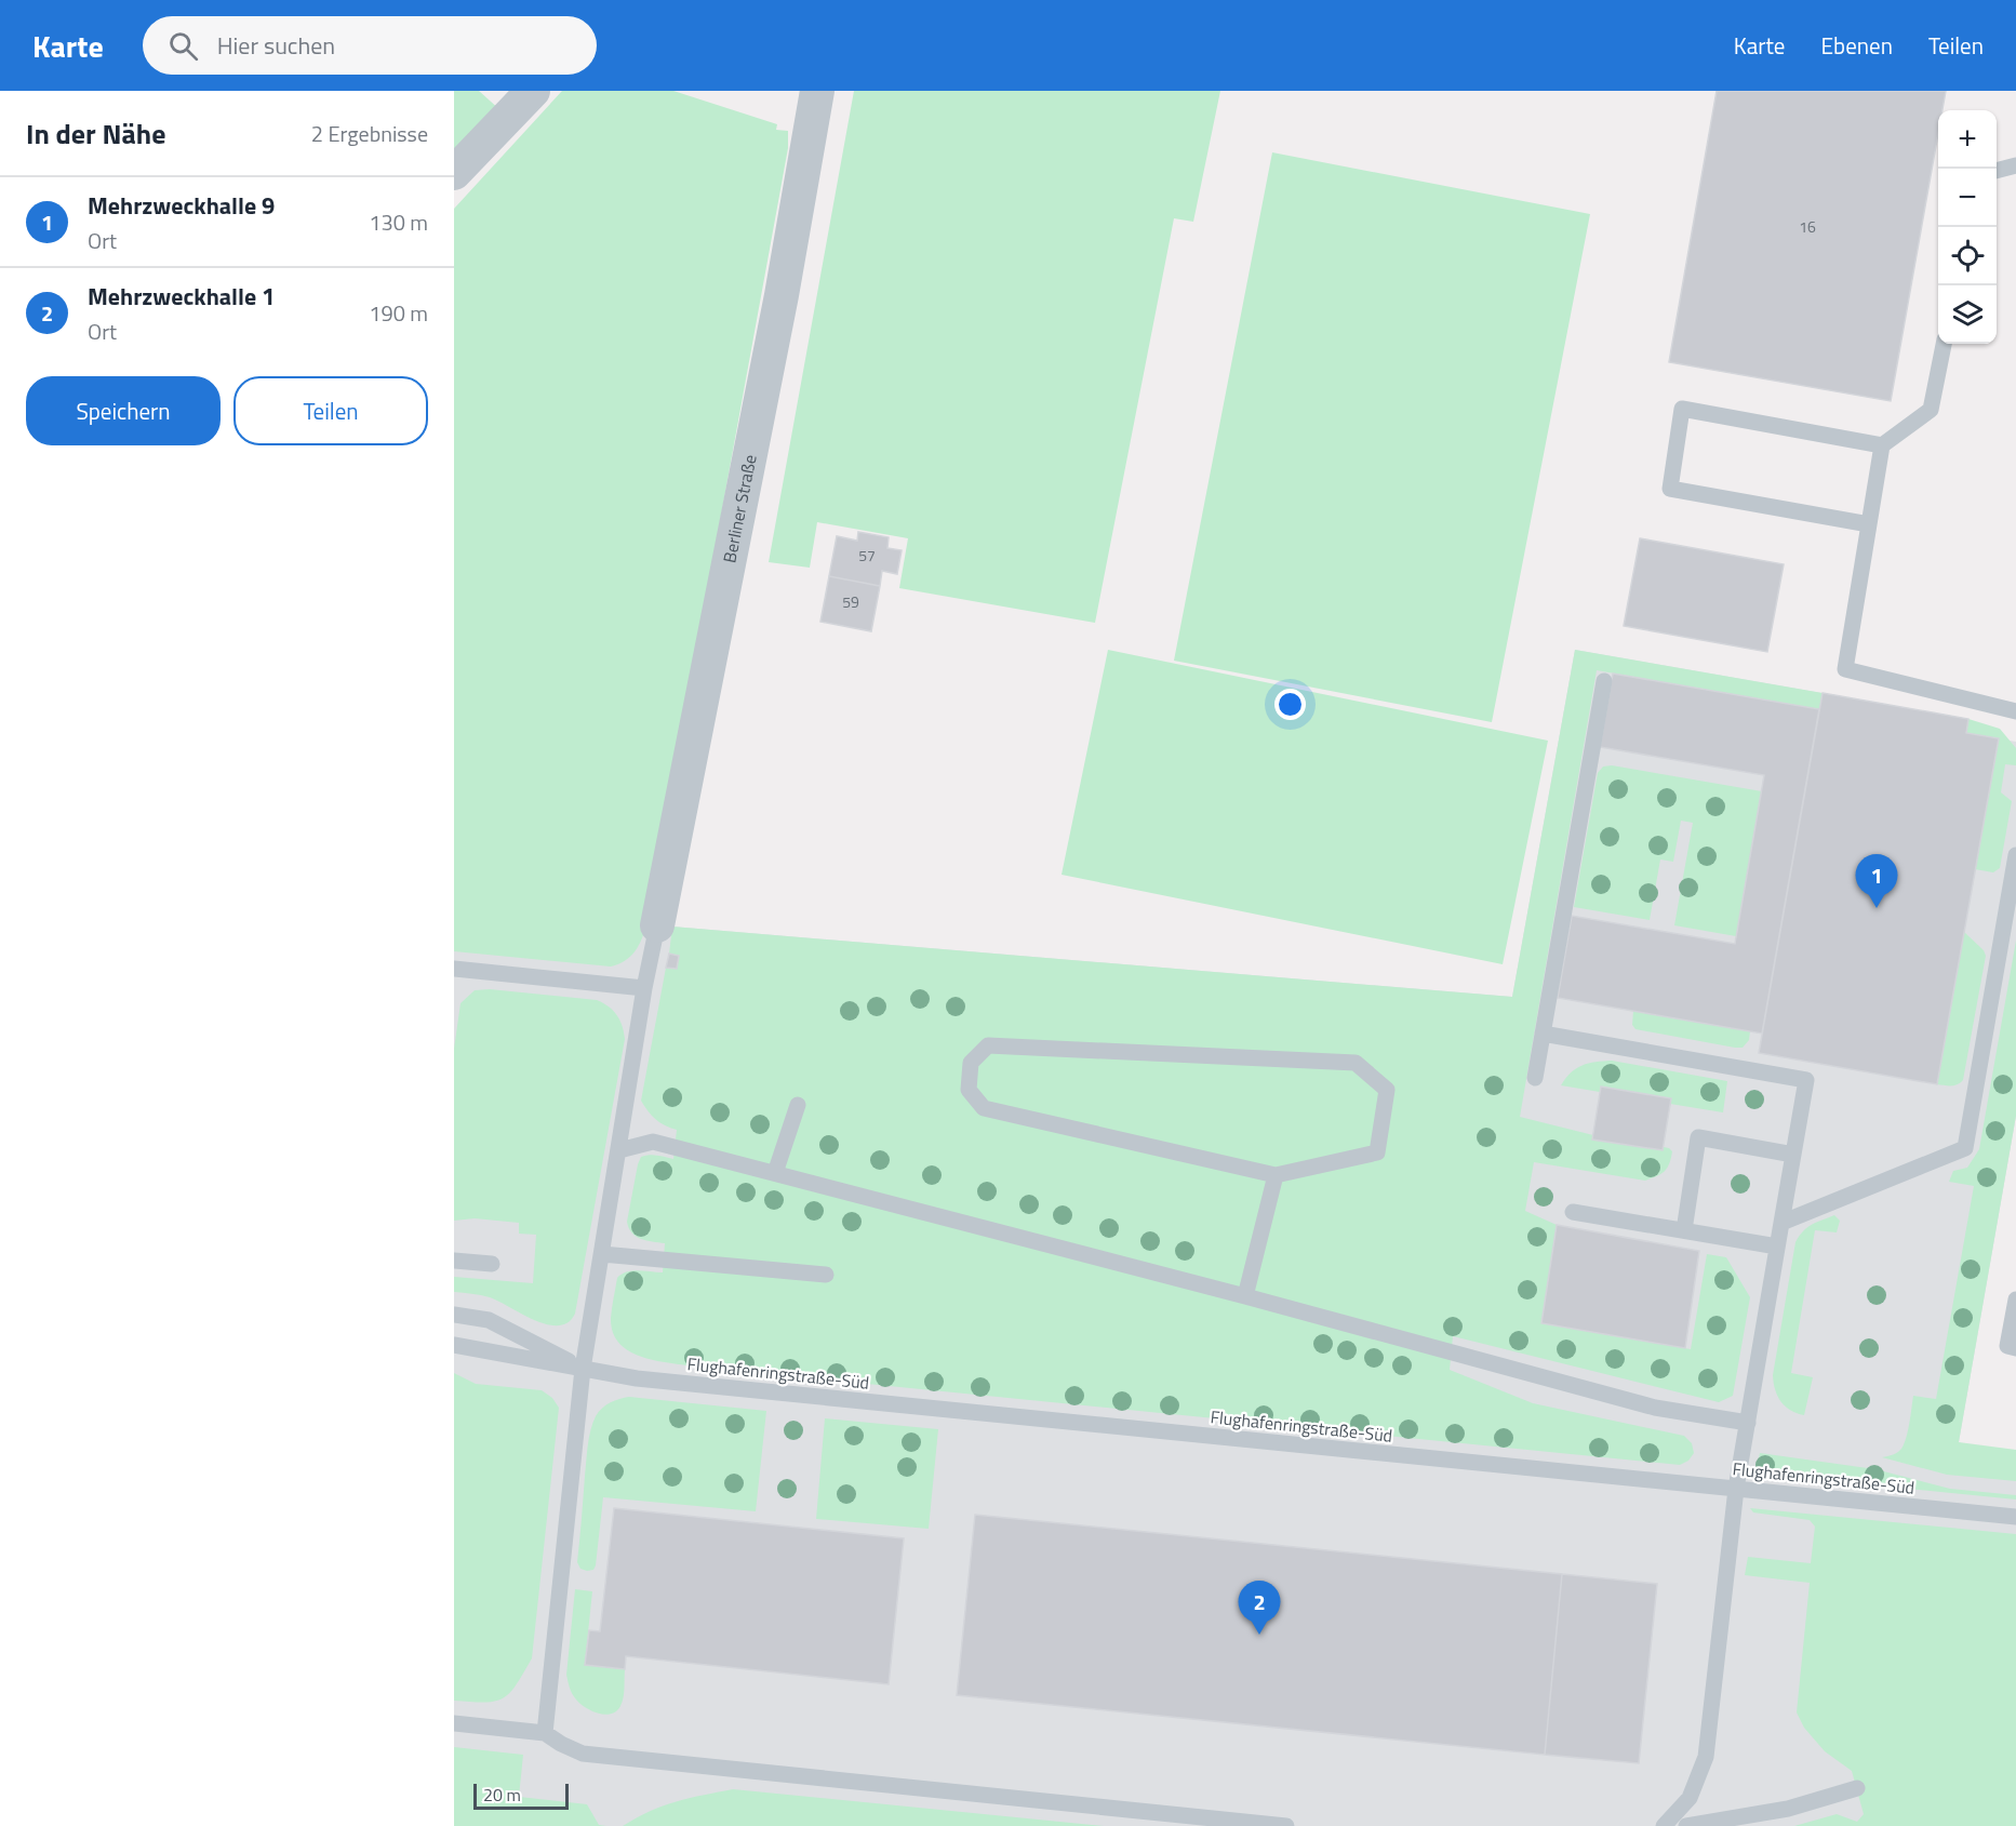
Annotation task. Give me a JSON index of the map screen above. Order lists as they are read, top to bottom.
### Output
{
  "streets": {
    "street": ["Berliner Straße"],
    "lane": ["Flughafenringstraße-Süd"]
  },
  "house_numbers": ["16", "57", "59"],
  "scale_bar": "20 m",
  "page": {
    "header": "Karte",
    "search": "Hier suchen",
    "nav": ["Karte", "Ebenen", "Teilen"],
    "heading": ["In der Nähe", "2 Ergebnisse"],
    "map_buttons": ["+", "−"],
    "list": [
      {
        "mark": "1",
        "name": "Mehrzweckhalle 9",
        "note": "Ort",
        "value": "130 m"
      },
      {
        "mark": "2",
        "name": "Mehrzweckhalle 1",
        "note": "Ort",
        "value": "190 m"
      }
    ],
    "buttons": ["Speichern", "Teilen"],
    "pins": ["1", "2"],
    "scale": "20 m"
  }
}
